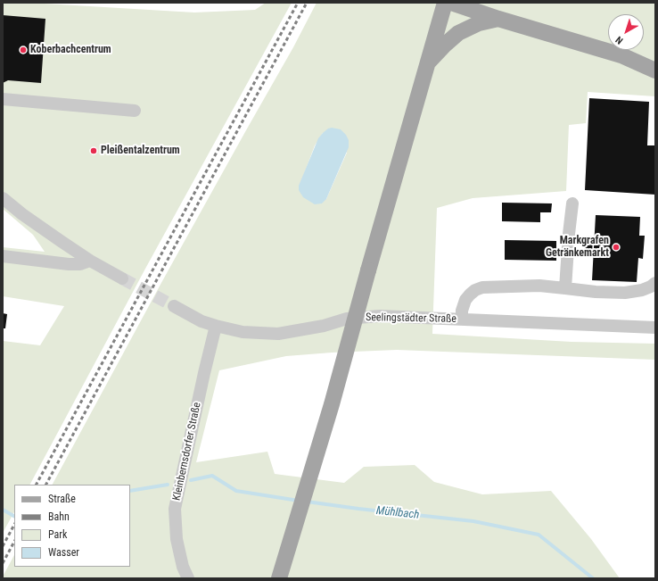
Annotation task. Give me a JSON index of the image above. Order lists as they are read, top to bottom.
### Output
{
  "streets": {
    "street": ["Seelingstädter Straße", "Kleinbernsdorfer Straße"]
  },
  "crossings": [
    ["Seelingstädter Straße", "Kleinbernsdorfer Straße"]
  ],
  "water": ["Mühlbach"],
  "places": ["Koberbachcentrum", "Pleißentalzentrum", "Markgrafen Getränkemarkt"],
  "legend": [
    "Straße",
    "Bahn",
    "Park",
    "Wasser"
  ],
  "north": "bottom left"
}
